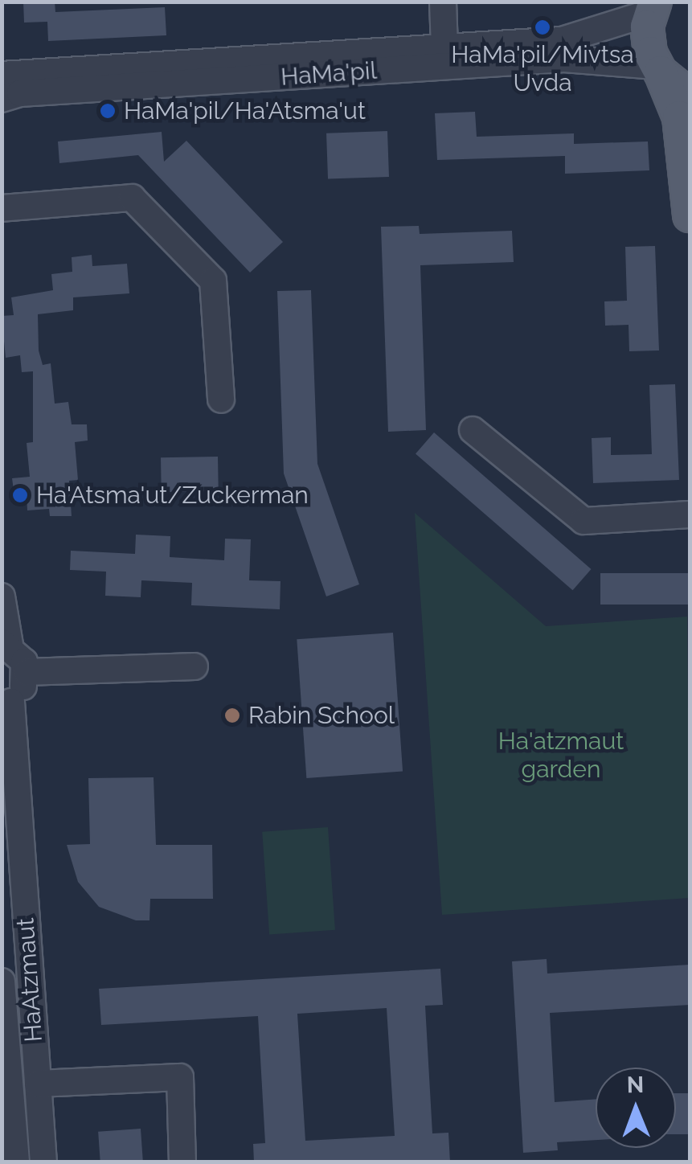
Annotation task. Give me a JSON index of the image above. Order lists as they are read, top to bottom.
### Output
{
  "streets": {
    "street": ["HaMa'pil", "HaAtzmaut"]
  },
  "parks": ["Ha'atzmaut garden"],
  "places": [
    "HaMa'pil/Mivtsa Uvda",
    "HaMa'pil/Ha'Atsma'ut",
    "Ha'Atsma'ut/Zuckerman",
    "Rabin School"
  ],
  "north": "top"
}
